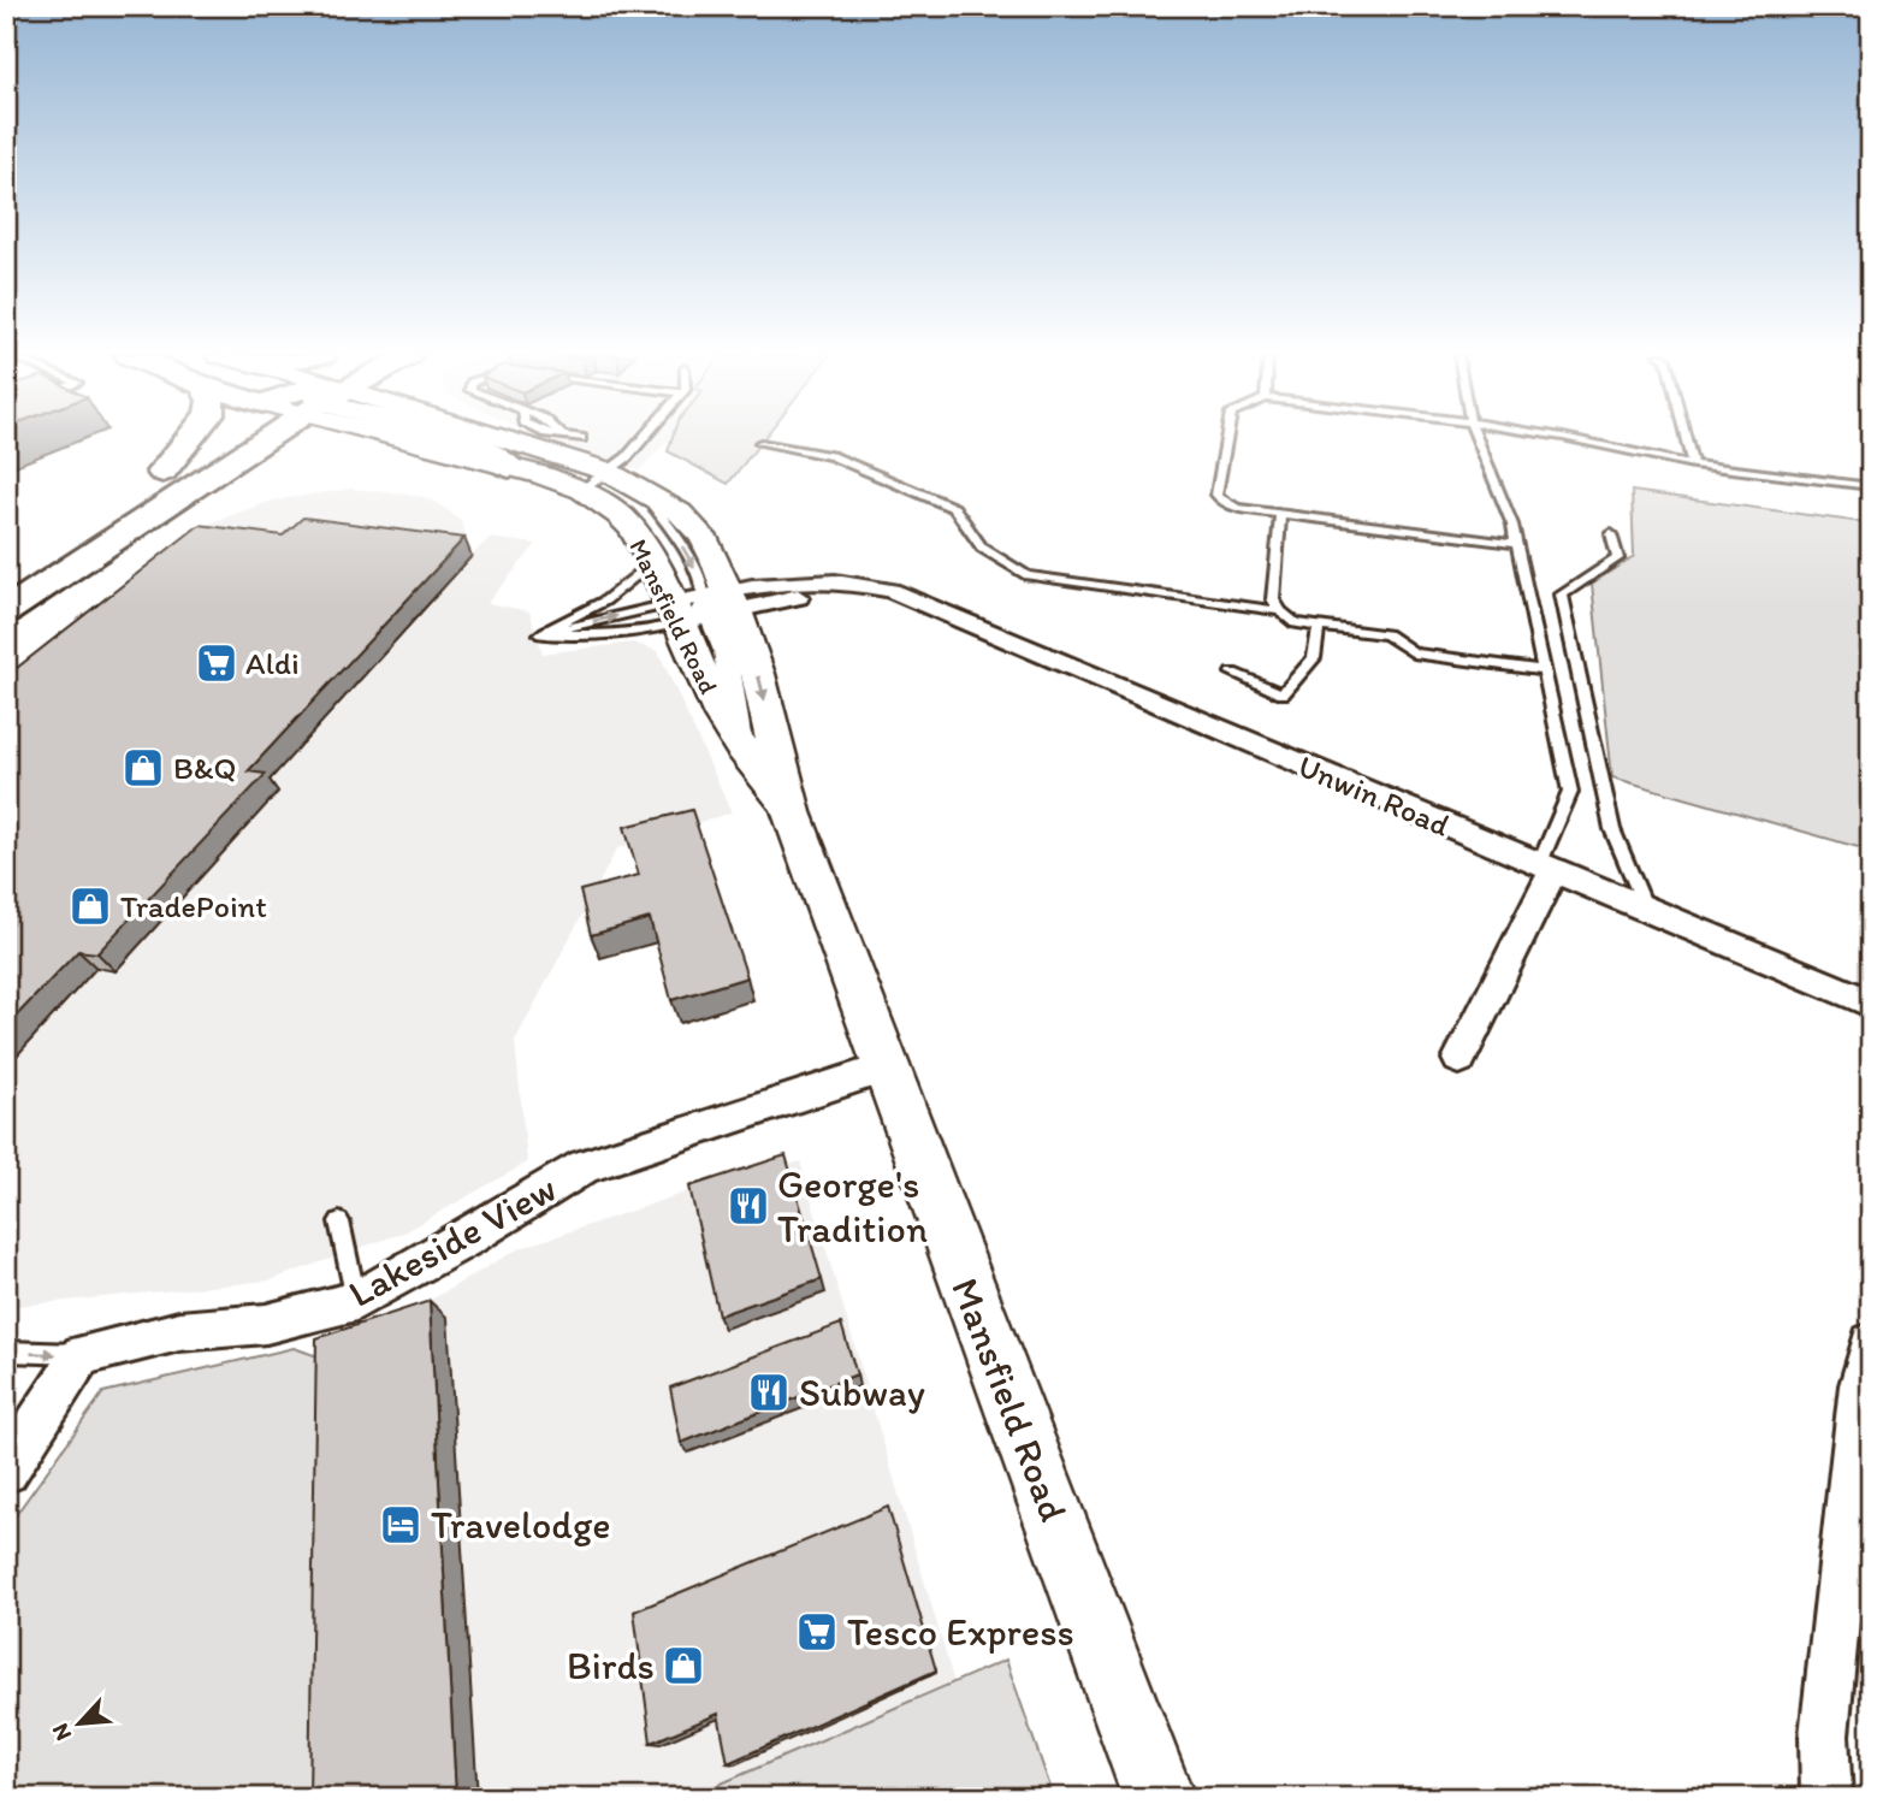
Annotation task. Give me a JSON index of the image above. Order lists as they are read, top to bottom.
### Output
{
  "streets": {
    "main road": ["Mansfield Road"],
    "street": ["Unwin Road", "Lakeside View"]
  },
  "crossings": [
    ["Mansfield Road", "Unwin Road"],
    ["Mansfield Road", "Lakeside View"]
  ],
  "places": {
    "supermarket": ["Aldi", "Tesco Express"],
    "shop": ["B&Q", "TradePoint", "Birds"],
    "restaurant": ["George's Tradition", "Subway"],
    "hotel": ["Travelodge"]
  },
  "north": "bottom left"
}
